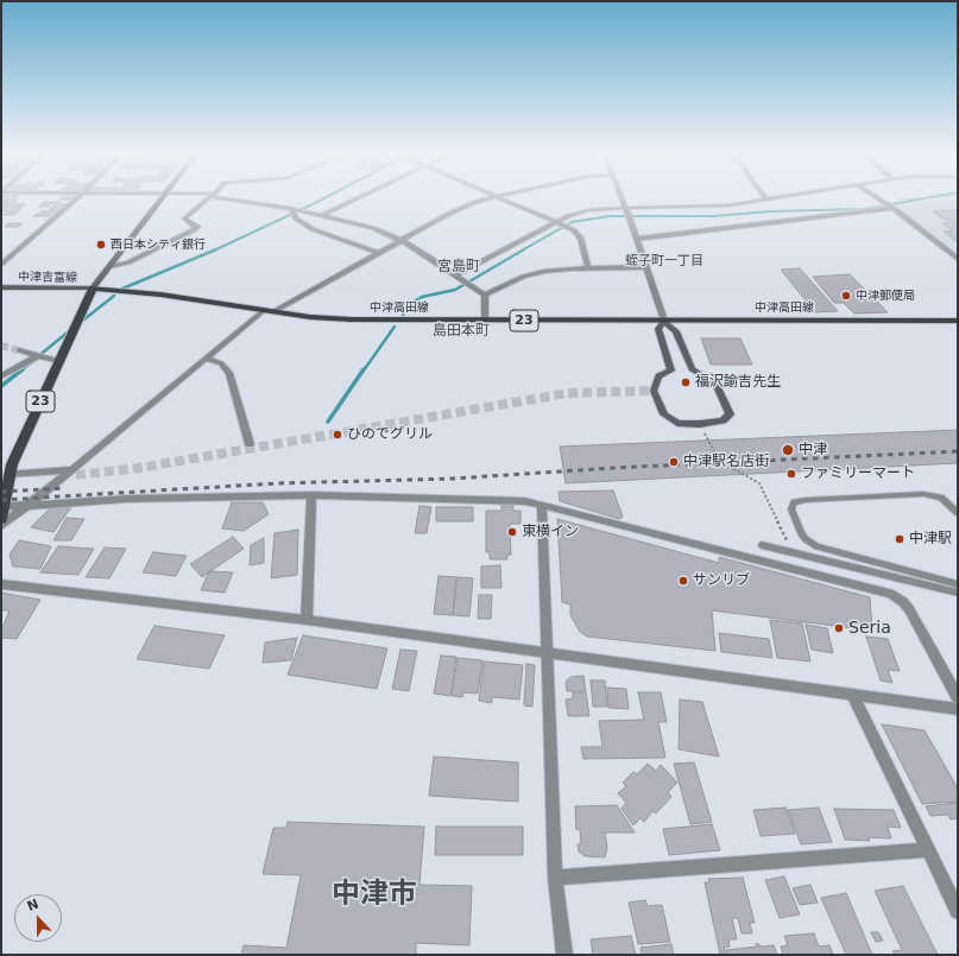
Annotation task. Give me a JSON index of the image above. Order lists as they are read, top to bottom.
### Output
{
  "streets": {
    "main road": ["中津吉富線", "中津高田線", "23"]
  },
  "crossings": [
    ["中津吉富線", "中津高田線"],
    ["中津吉富線", "23"],
    ["中津高田線", "23"]
  ],
  "districts": [
    "蛭子町一丁目",
    "宮島町",
    "島田本町",
    "中津市"
  ],
  "places": [
    "西日本シティ銀行",
    "中津郵便局",
    "福沢諭吉先生",
    "ひのでグリル",
    "中津",
    "中津駅名店街",
    "ファミリーマート",
    "東横イン",
    "中津駅",
    "サンリブ",
    "Seria"
  ],
  "north": "top"
}
